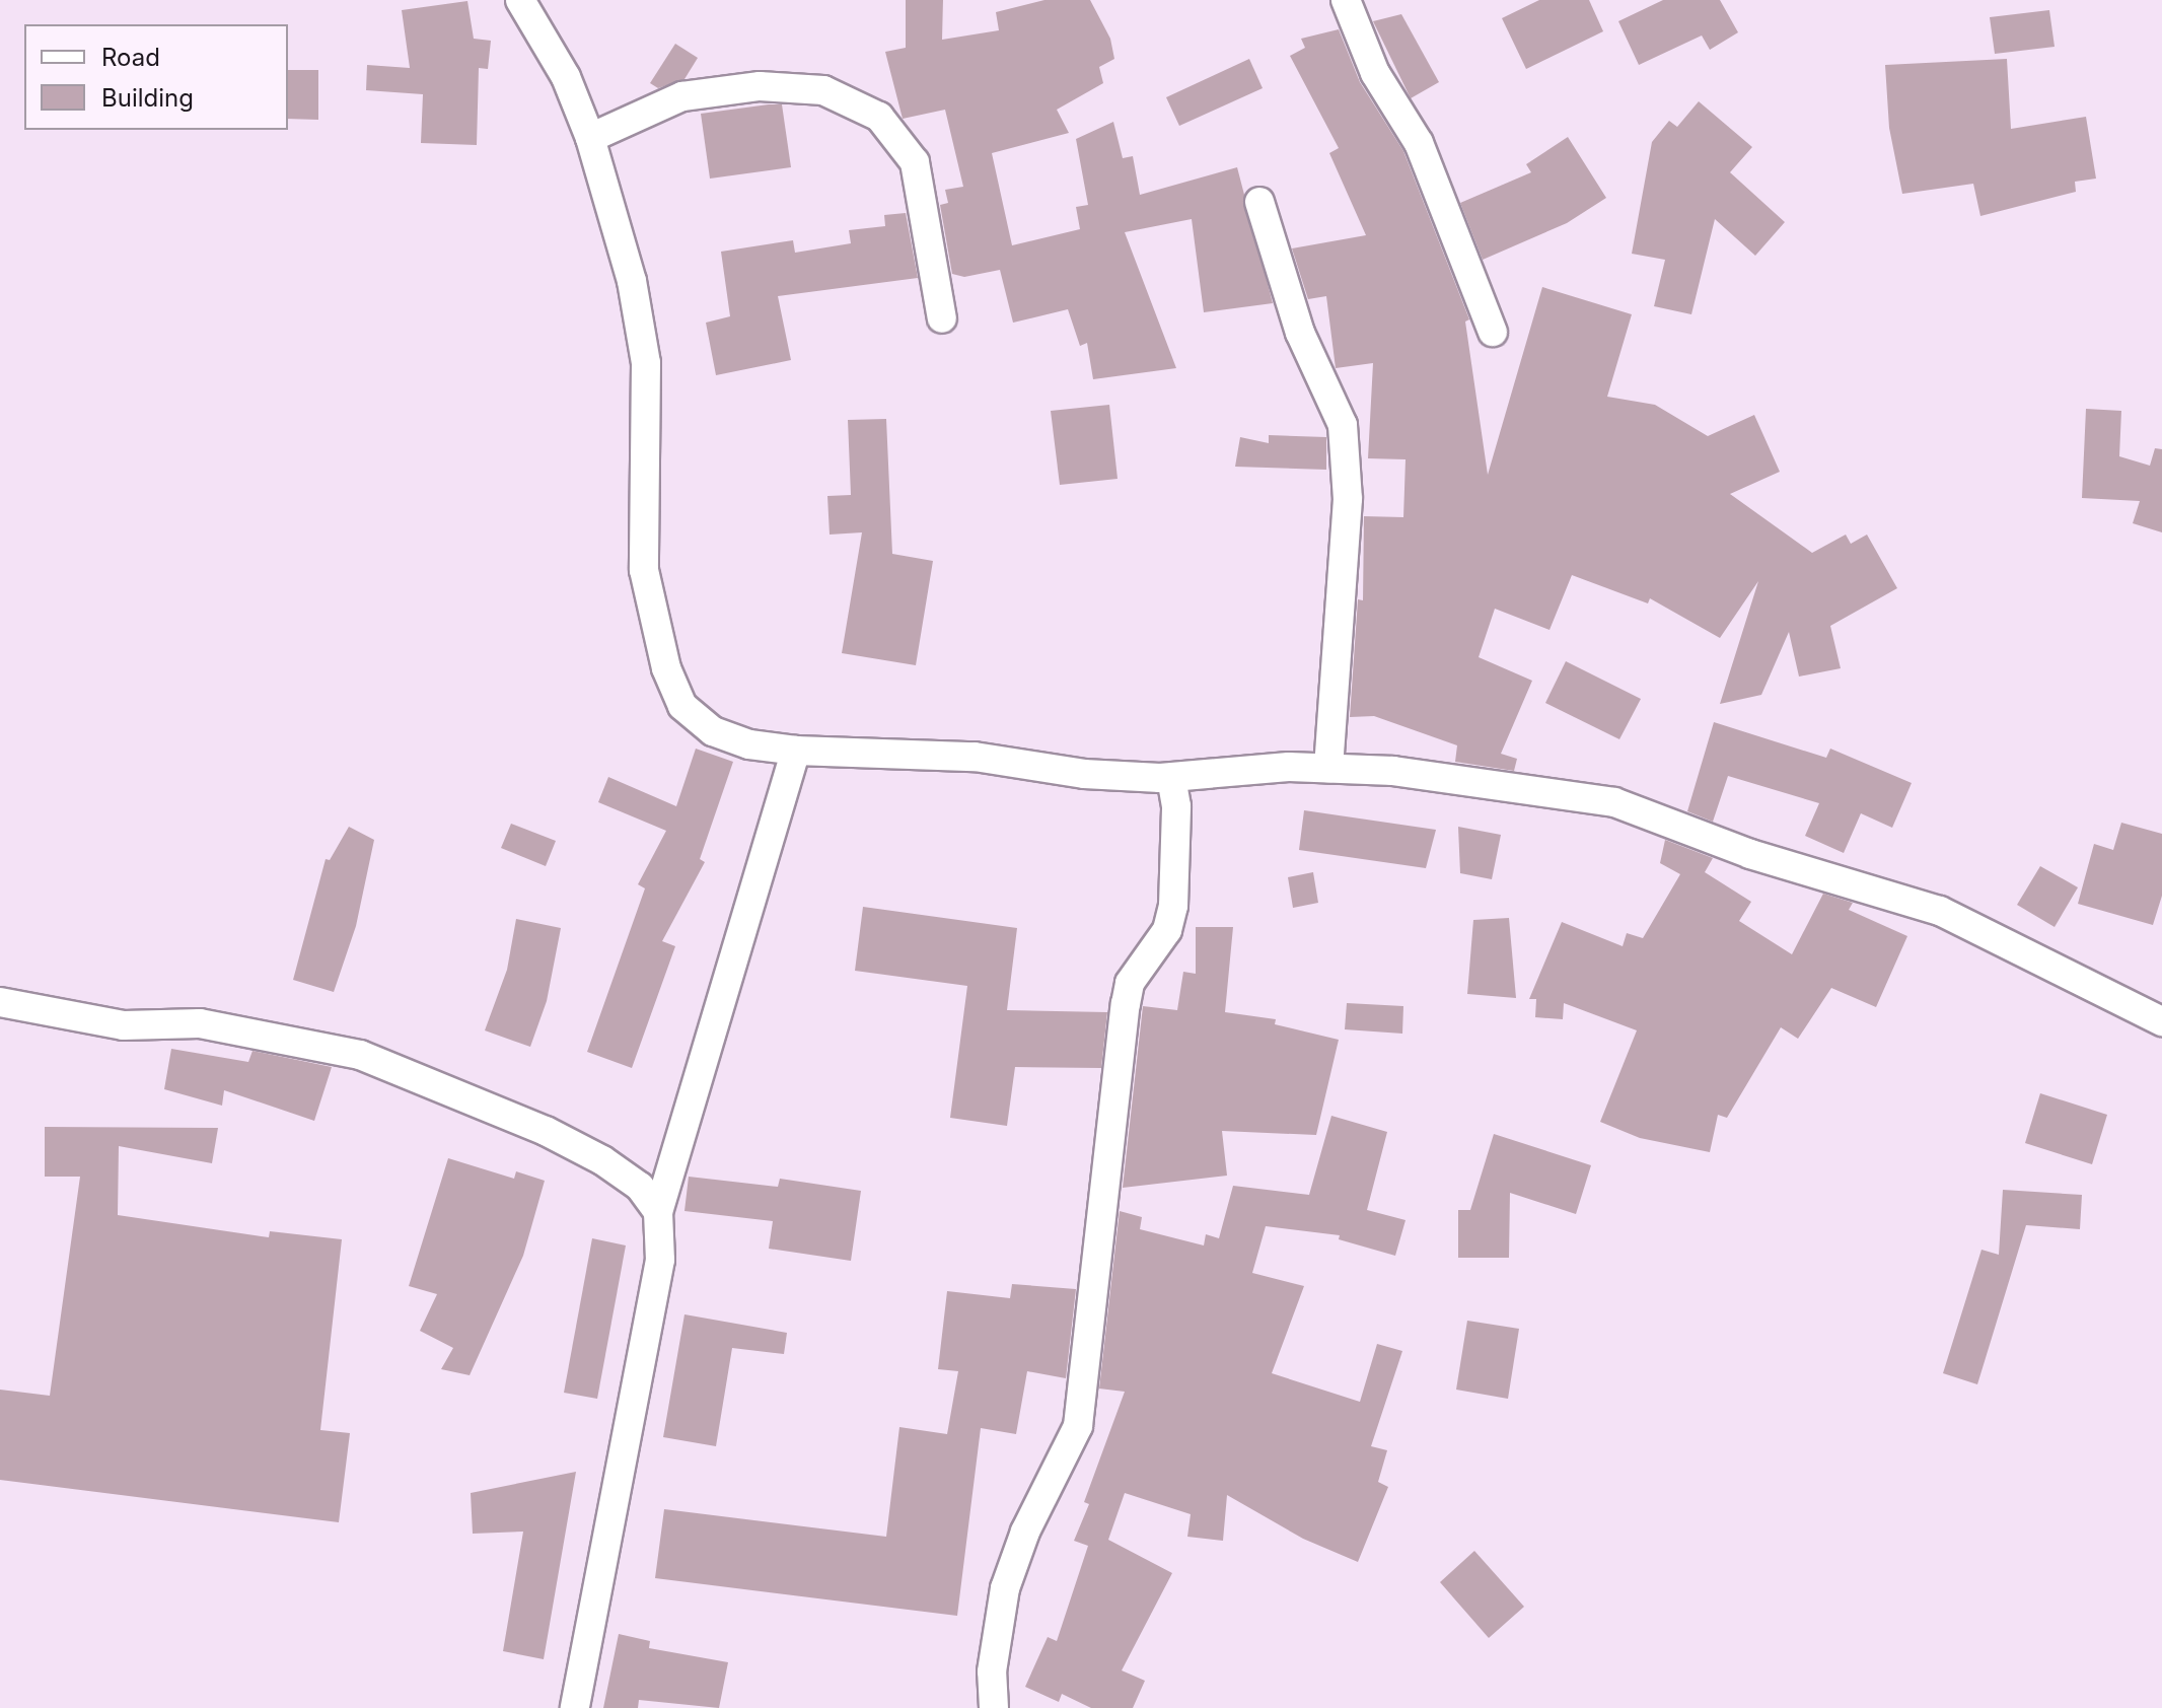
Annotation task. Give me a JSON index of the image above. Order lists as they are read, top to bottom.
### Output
{
  "legend": ["Road", "Building"]
}
